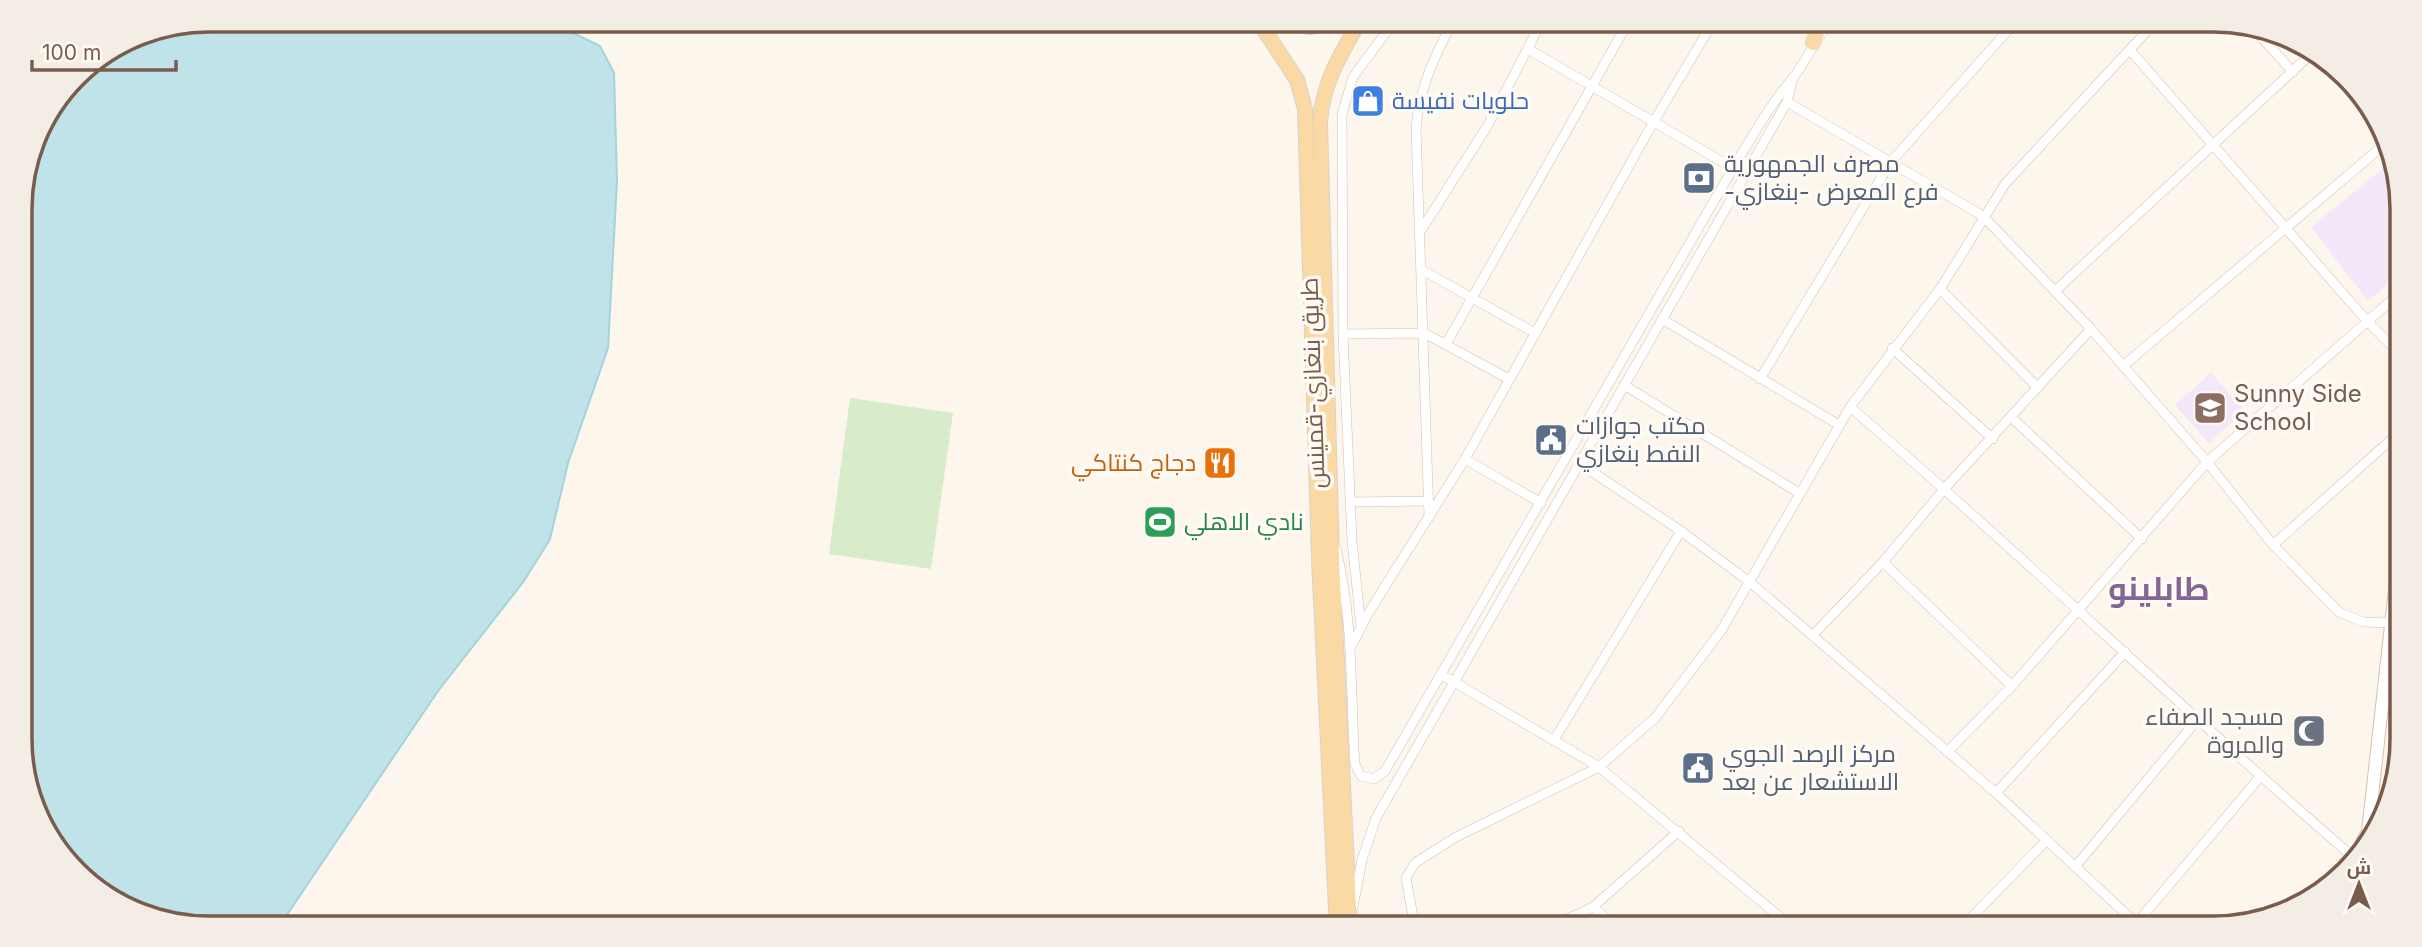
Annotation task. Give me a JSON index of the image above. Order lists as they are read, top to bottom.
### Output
{
  "streets": {
    "main road": ["طريق بنغازي-قمينس"]
  },
  "districts": ["طابلينو"],
  "places": {
    "shop": ["حلويات نفيسة"],
    "bank": ["مصرف الجمهورية -فرع المعرض -بنغازي"],
    "school or university": ["Sunny Side School"],
    "public building": ["مكتب جوازات النفط بنغازي", "مركز الرصد الجوي الاستشعار عن بعد"],
    "restaurant": ["دجاج كنتاكي"],
    "sports": ["نادي الاهلي"],
    "mosque": ["مسجد الصفاء والمروة"]
  },
  "scale_bar": "100 m",
  "north": "top"
}
